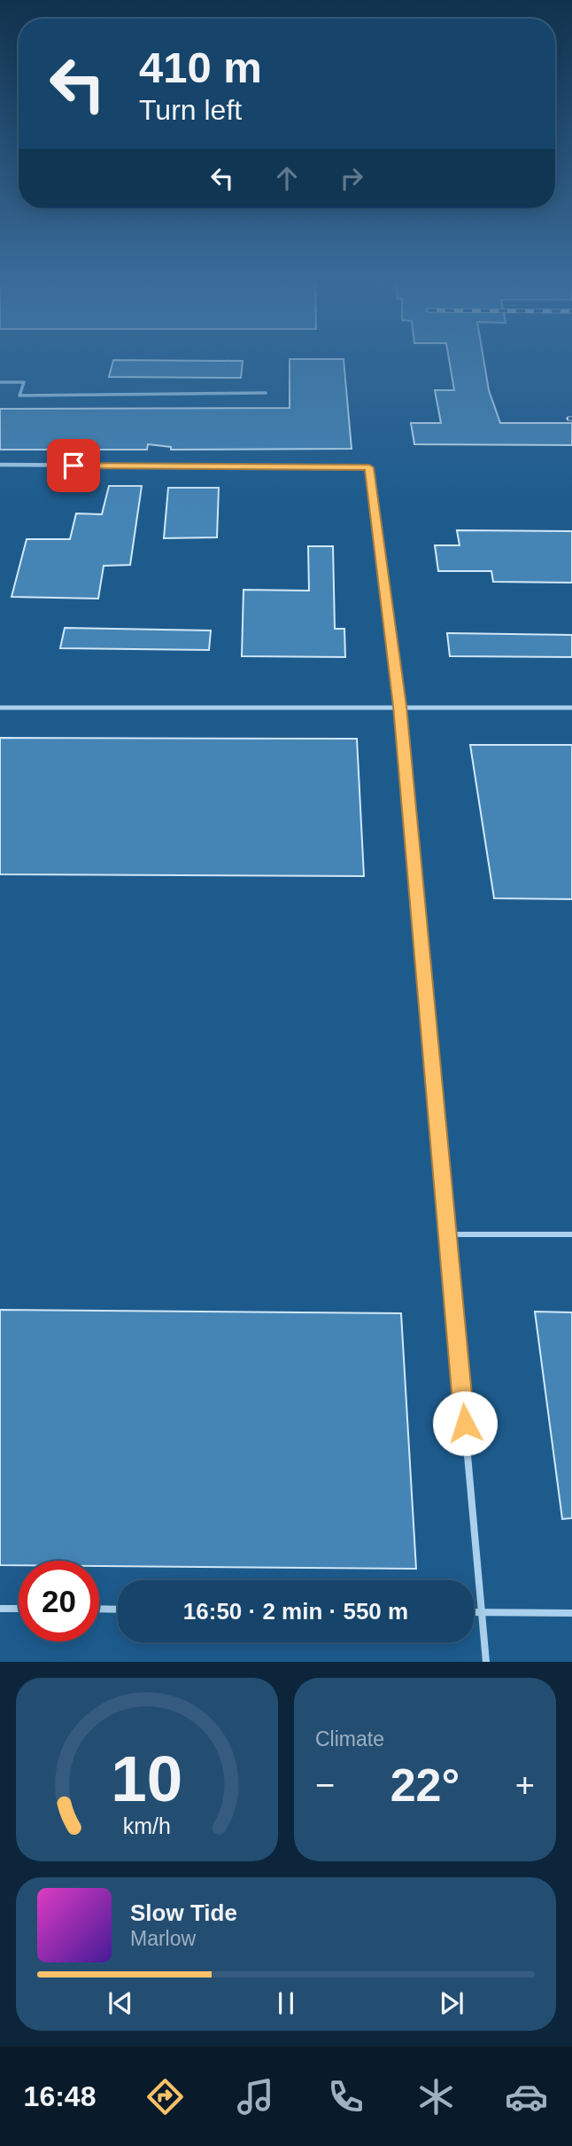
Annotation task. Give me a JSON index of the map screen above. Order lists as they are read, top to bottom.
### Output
{
  "page": {
    "turn": ["410 m", "Turn left"],
    "limit": "20",
    "trip": "16:50 · 2 min · 550 m",
    "tile": "Climate",
    "heat": ["−", "22°", "+"],
    "song": ["Slow Tide", "Marlow"],
    "tabs": "16:48",
    "gauge": ["10", "km/h"]
  }
}
